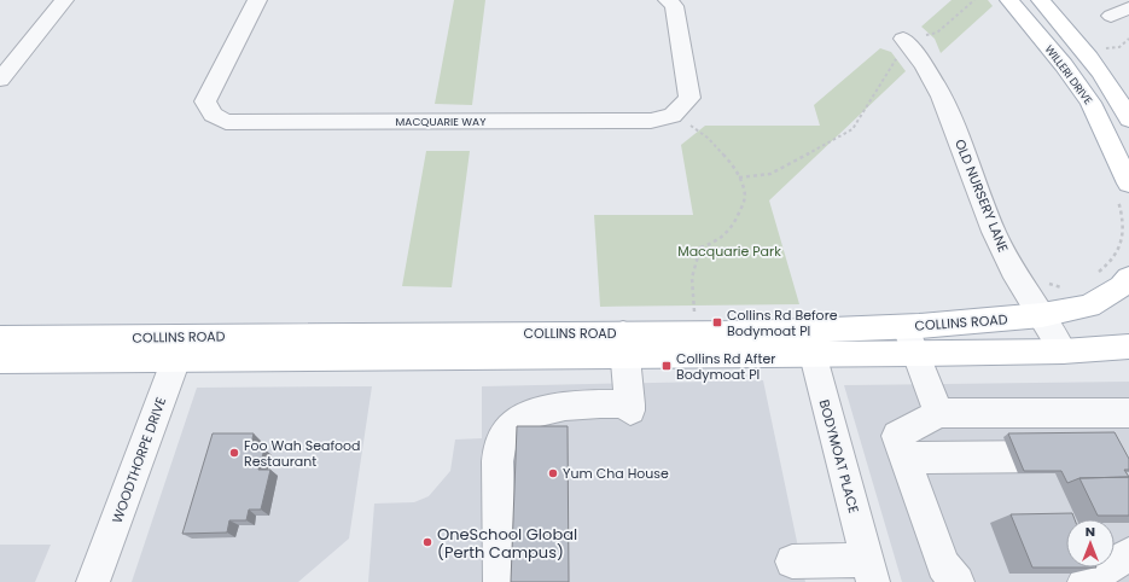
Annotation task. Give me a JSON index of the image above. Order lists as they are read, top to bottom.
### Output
{
  "streets": {
    "main road": ["WILLERI DRIVE", "COLLINS ROAD"],
    "street": [
      "MACQUARIE WAY",
      "OLD NURSERY LANE",
      "BODYMOAT PLACE",
      "WOODTHORPE DRIVE"
    ]
  },
  "crossings": [
    ["OLD NURSERY LANE", "COLLINS ROAD"],
    ["COLLINS ROAD", "BODYMOAT PLACE"],
    ["COLLINS ROAD", "WOODTHORPE DRIVE"]
  ],
  "parks": ["Macquarie Park"],
  "places": {
    "transit": ["Collins Rd Before Bodymoat Pl", "Collins Rd After Bodymoat Pl"],
    "other": ["Foo Wah Seafood Restaurant", "Yum Cha House", "OneSchool Global (Perth Campus)"]
  },
  "north": "top"
}
